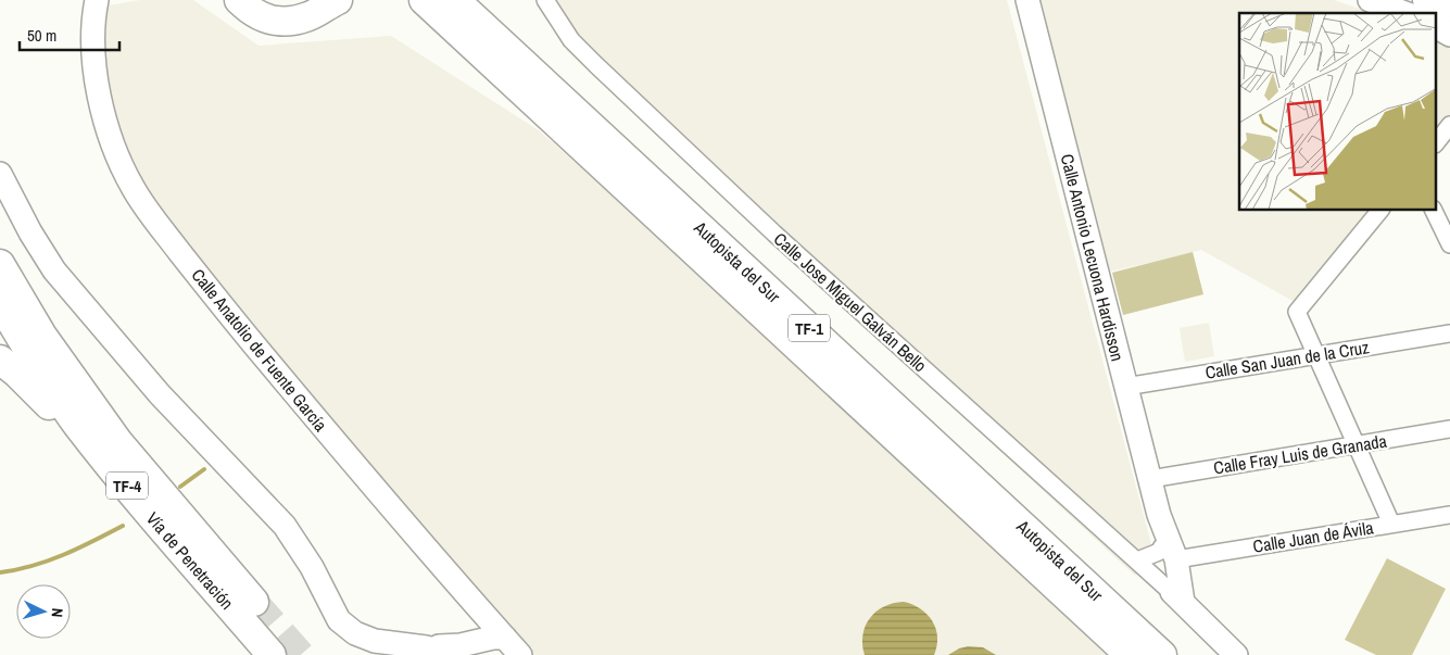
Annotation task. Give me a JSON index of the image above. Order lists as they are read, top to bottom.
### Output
{
  "streets": {
    "highway": [
      "Autopista del Sur",
      "TF-1",
      "TF-4",
      "Vía de Penetración"
    ],
    "street": [
      "Calle Antonio Lecuona Hardisson",
      "Calle Jose Miguel Galván Bello",
      "Calle Anatolio de Fuente García",
      "Calle San Juan de la Cruz",
      "Calle Fray Luis de Granada",
      "Calle Juan de Ávila"
    ]
  },
  "crossings": [
    ["Calle Antonio Lecuona Hardisson", "Calle Jose Miguel Galván Bello"],
    ["Calle Antonio Lecuona Hardisson", "Calle San Juan de la Cruz"],
    ["Calle Antonio Lecuona Hardisson", "Calle Fray Luis de Granada"],
    ["Calle Antonio Lecuona Hardisson", "Calle Juan de Ávila"]
  ],
  "scale_bar": "50 m",
  "north": "right"
}
